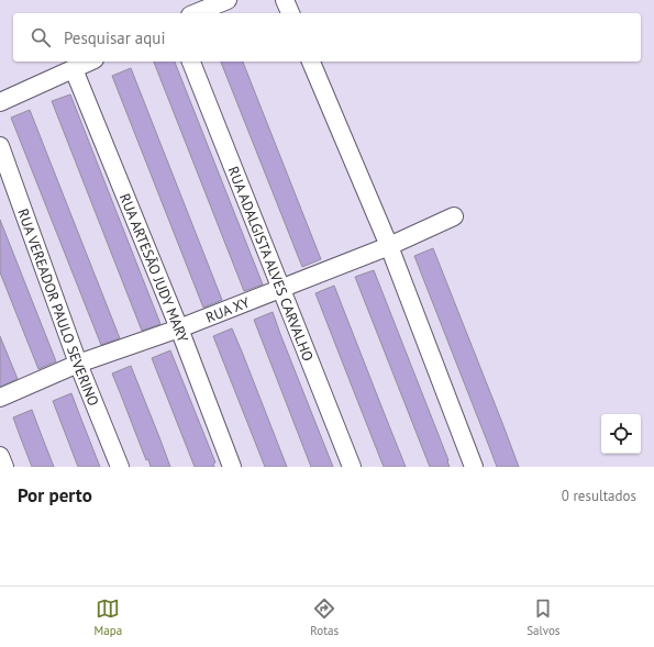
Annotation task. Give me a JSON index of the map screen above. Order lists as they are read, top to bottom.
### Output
{
  "streets": {
    "street": [
      "RUA ADALGISTA ALVES CARVALHO",
      "RUA ARTESÃO JUDY MARY",
      "RUA VEREADOR PAULO SEVERINO",
      "RUA XY"
    ]
  },
  "crossings": [
    ["RUA ADALGISTA ALVES CARVALHO", "RUA XY"],
    ["RUA ARTESÃO JUDY MARY", "RUA XY"],
    ["RUA VEREADOR PAULO SEVERINO", "RUA XY"]
  ],
  "page": {
    "search": "Pesquisar aqui",
    "heading": ["Por perto", "0 resultados"],
    "nav": ["Mapa", "Rotas", "Salvos"]
  }
}
